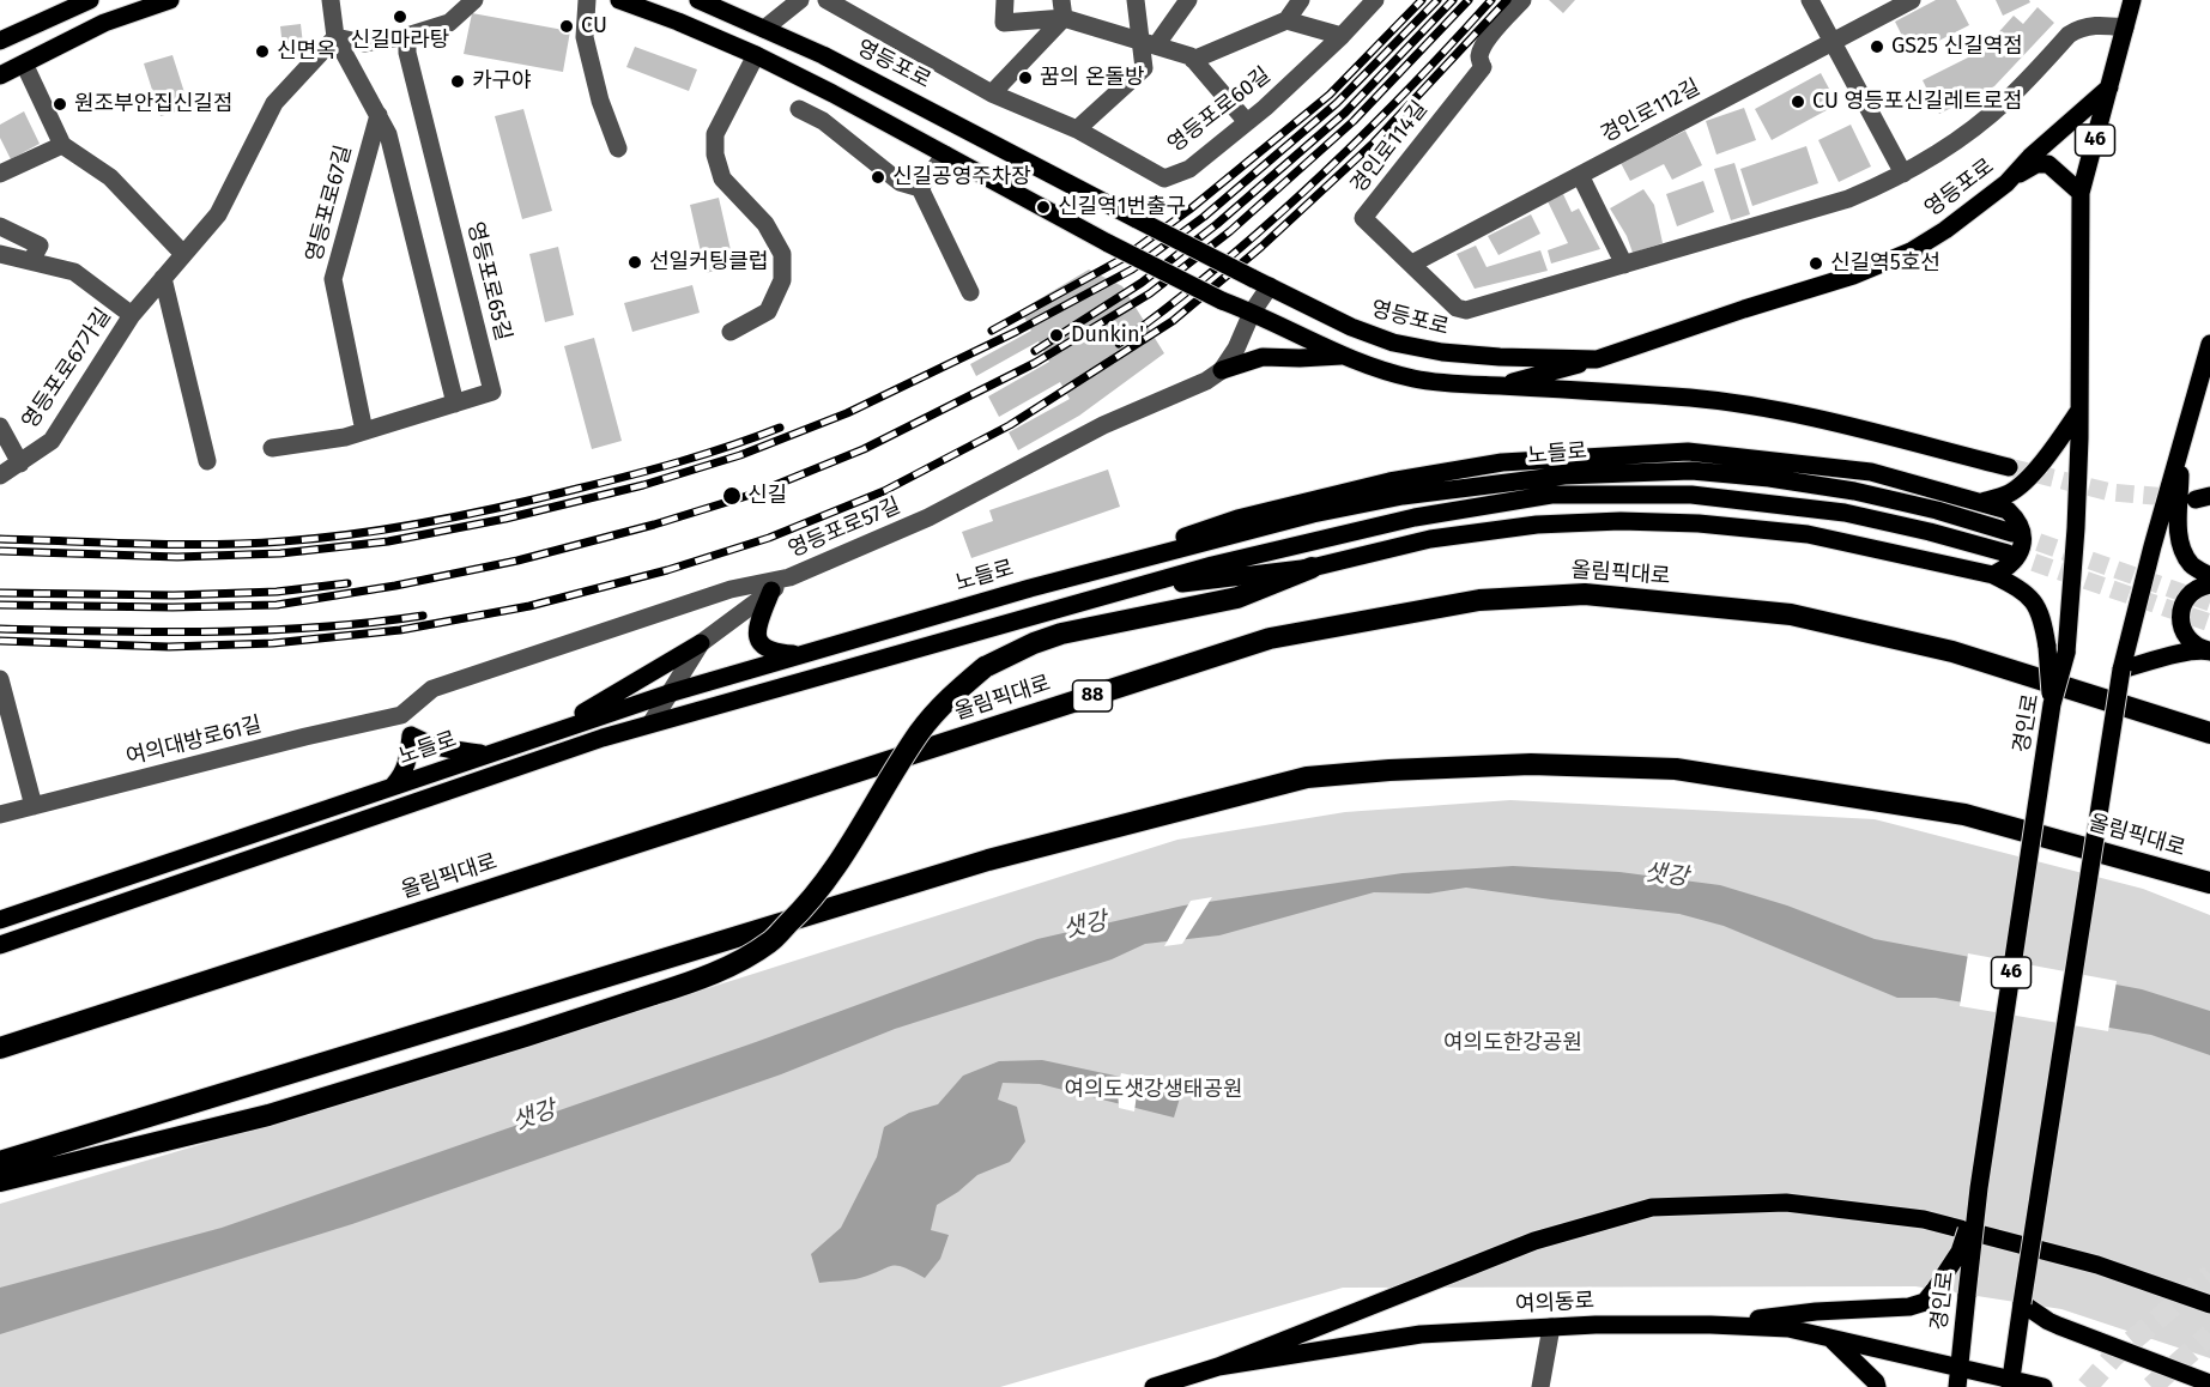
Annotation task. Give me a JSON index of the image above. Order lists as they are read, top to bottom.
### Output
{
  "streets": {
    "highway": ["올림픽대로", "88"],
    "main road": [
      "영등포로",
      "46",
      "노들로",
      "경인로",
      "여의동로"
    ],
    "street": [
      "영등포로60길",
      "경인로112길",
      "경인로114길",
      "영등포로67길",
      "영등포로65길",
      "영등포로67가길",
      "영등포로57길",
      "여의대방로61길"
    ]
  },
  "crossings": [
    ["영등포로", "영등포로57길"],
    ["영등포로", "경인로"],
    ["경인로112길", "경인로114길"],
    ["경인로114길", "경인로"],
    ["영등포로67길", "영등포로65길"],
    ["영등포로57길", "여의대방로61길"],
    ["경인로", "여의동로"]
  ],
  "water": ["샛강"],
  "parks": ["여의도한강공원", "여의도샛강생태공원"],
  "places": [
    "신길마라탕",
    "CU",
    "GS25 신길역점",
    "신면옥",
    "꿈의 온돌방",
    "카구야",
    "CU 영등포신길레트로점",
    "원조부안집신길점",
    "신길공영주차장",
    "신길역1번출구",
    "선일커팅클럽",
    "신길역5호선",
    "Dunkin'",
    "신길"
  ]
}
